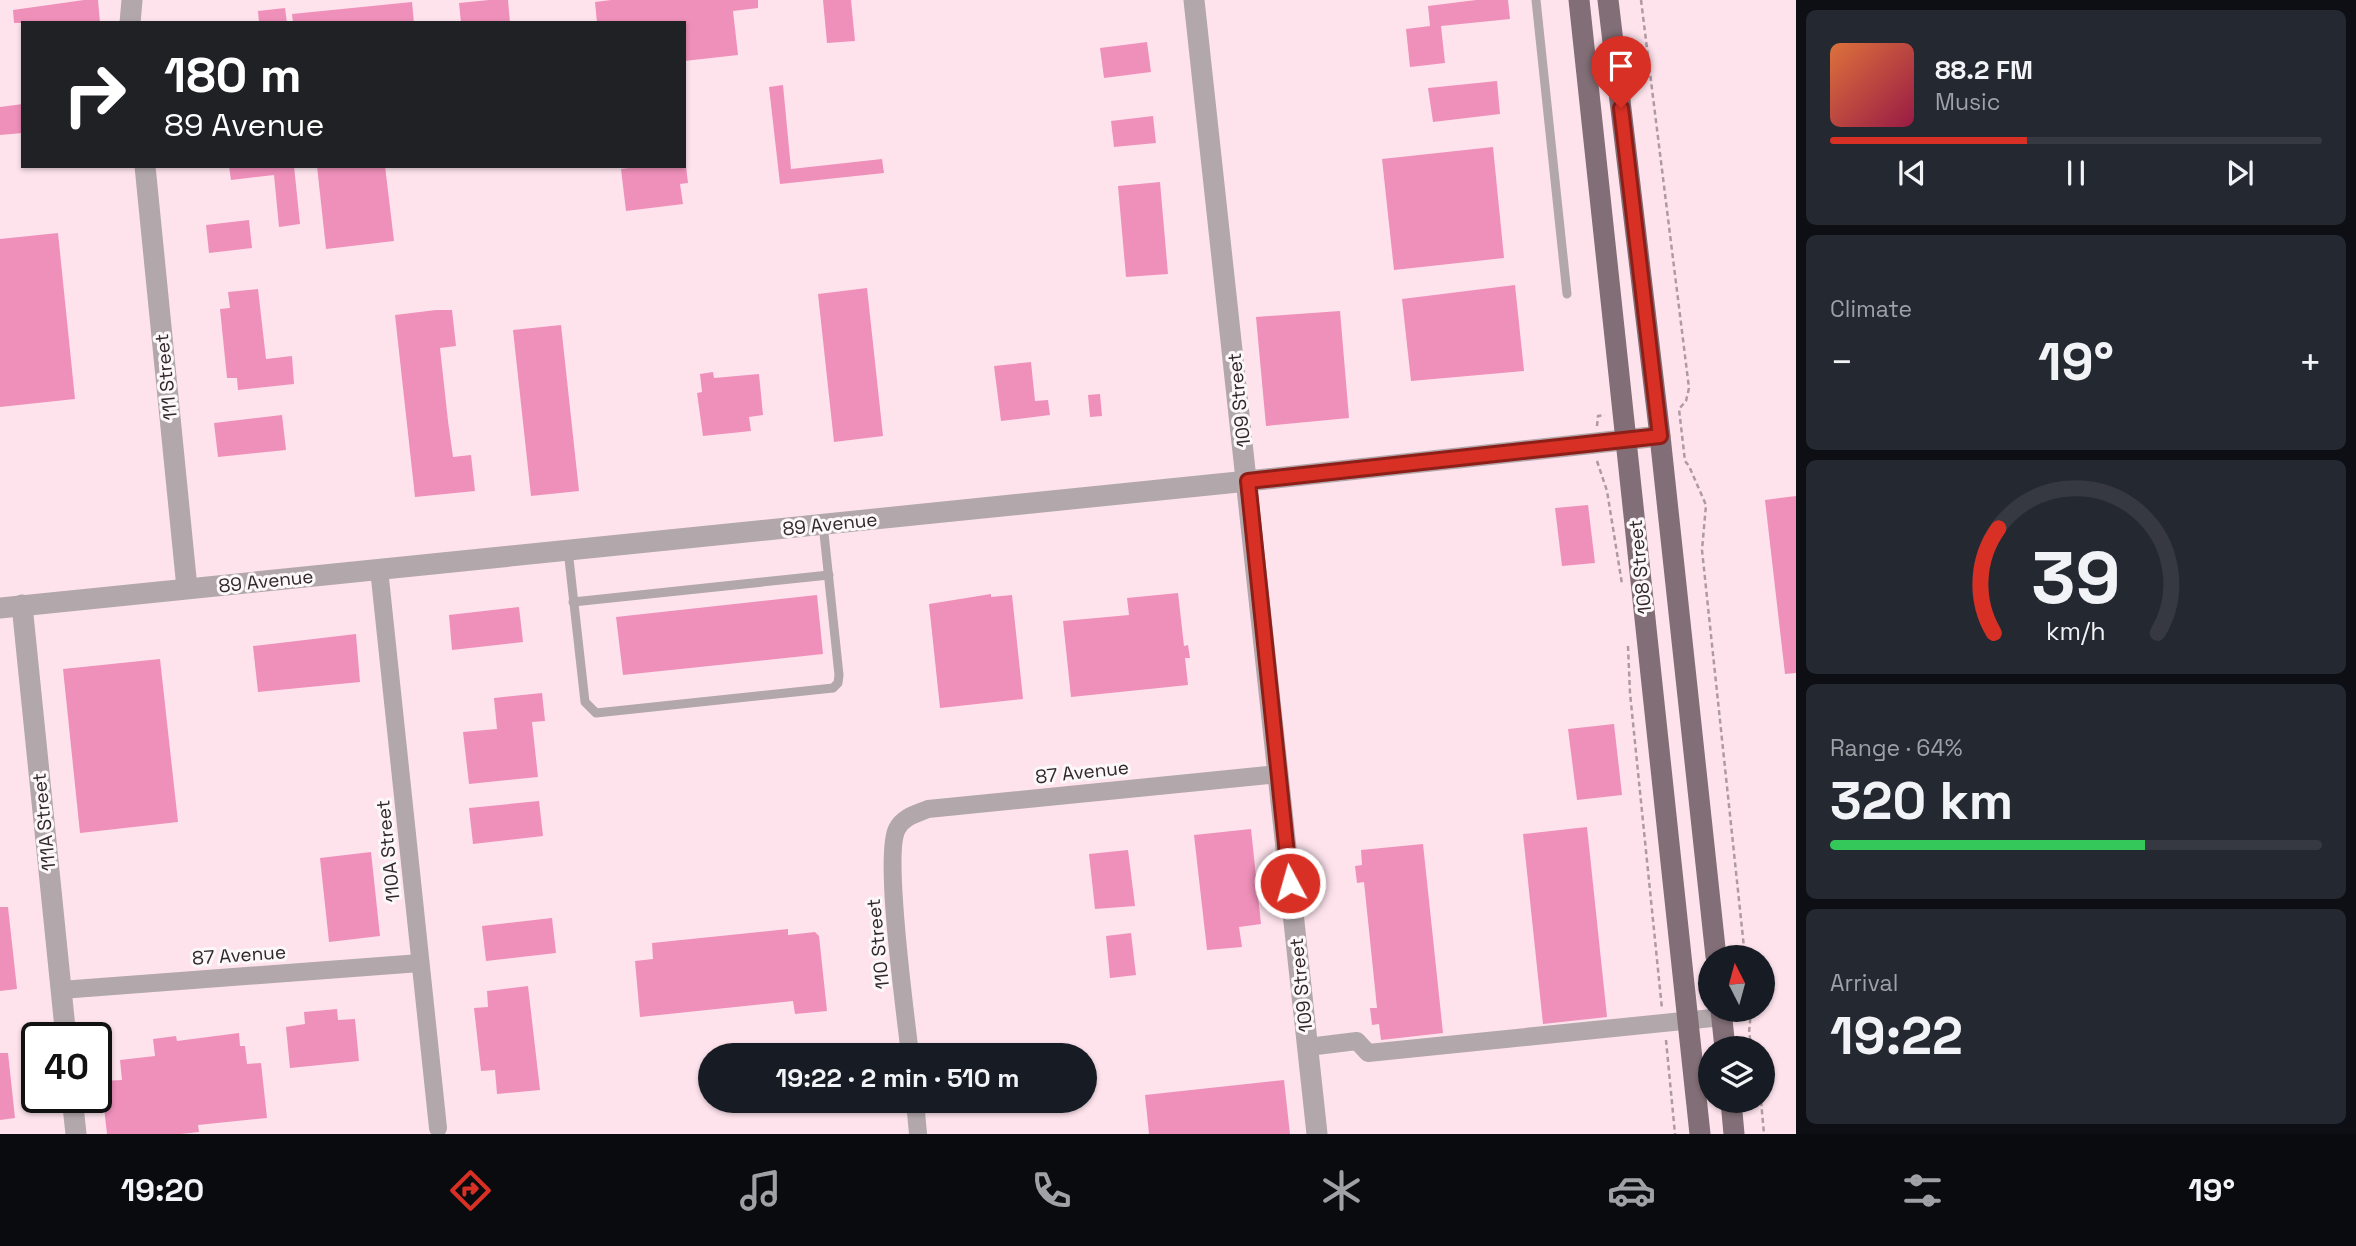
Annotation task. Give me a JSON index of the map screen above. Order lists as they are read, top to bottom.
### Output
{
  "streets": {
    "main road": ["108 Street"],
    "street": [
      "111 Street",
      "109 Street",
      "89 Avenue",
      "87 Avenue",
      "111A Street",
      "110A Street",
      "110 Street"
    ]
  },
  "crossings": [
    ["111 Street", "89 Avenue"],
    ["109 Street", "89 Avenue"],
    ["109 Street", "87 Avenue"],
    ["89 Avenue", "108 Street"],
    ["89 Avenue", "111A Street"],
    ["89 Avenue", "110A Street"],
    ["87 Avenue", "111A Street"],
    ["87 Avenue", "110A Street"],
    ["87 Avenue", "110 Street"]
  ],
  "north": "top",
  "page": {
    "turn": ["180 m", "89 Avenue"],
    "song": ["88.2 FM", "Music"],
    "tile": [
      "Climate",
      ["Range · 64%", "320 km"],
      ["Arrival", "19:22"]
    ],
    "heat": ["−", "19°", "+"],
    "limit": "40",
    "trip": "19:22 · 2 min · 510 m",
    "tabs": ["19:20", "19°"],
    "gauge": ["39", "km/h"]
  }
}
